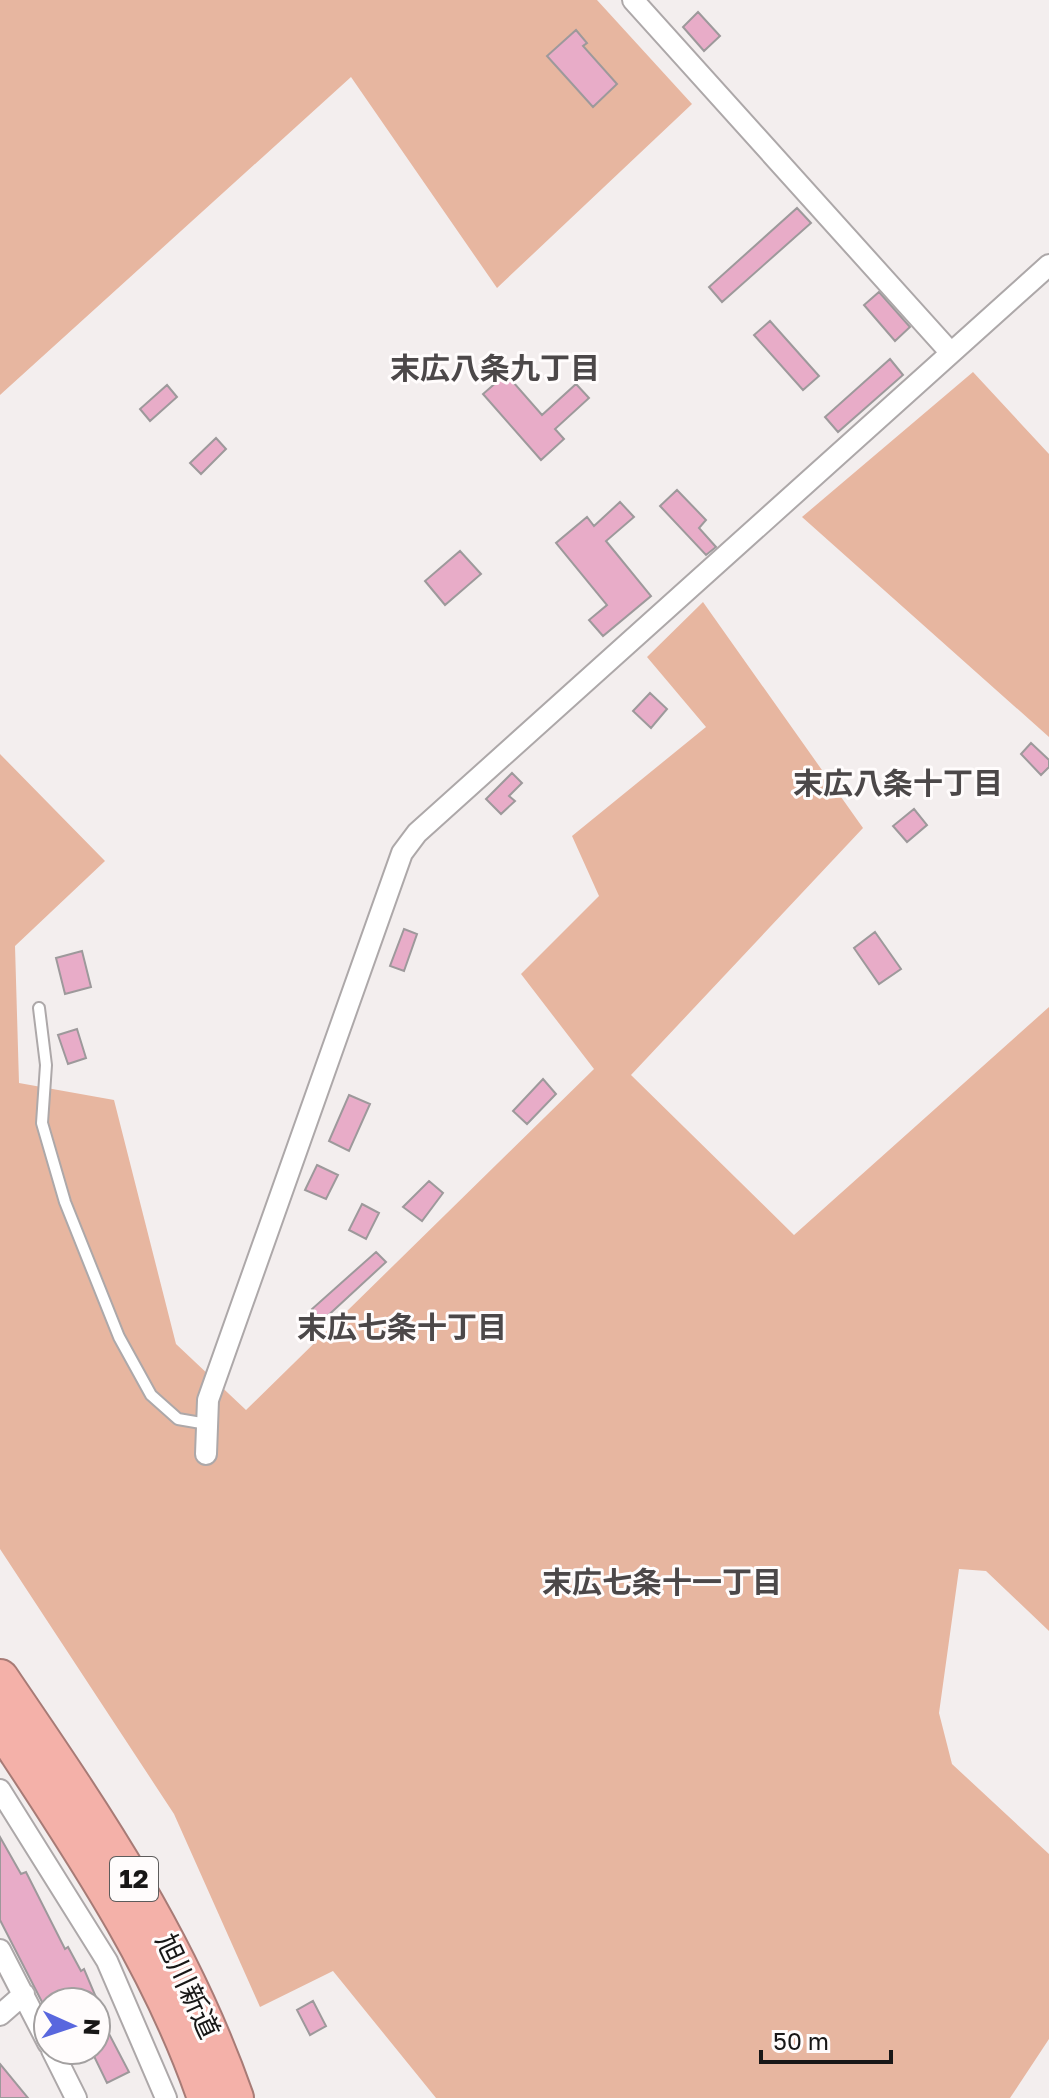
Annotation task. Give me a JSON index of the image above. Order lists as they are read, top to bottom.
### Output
{
  "streets": {
    "highway": ["12", "旭川新道"]
  },
  "districts": [
    "末広八条九丁目",
    "末広八条十丁目",
    "末広七条十丁目",
    "末広七条十一丁目"
  ],
  "scale_bar": "50 m",
  "north": "right"
}
